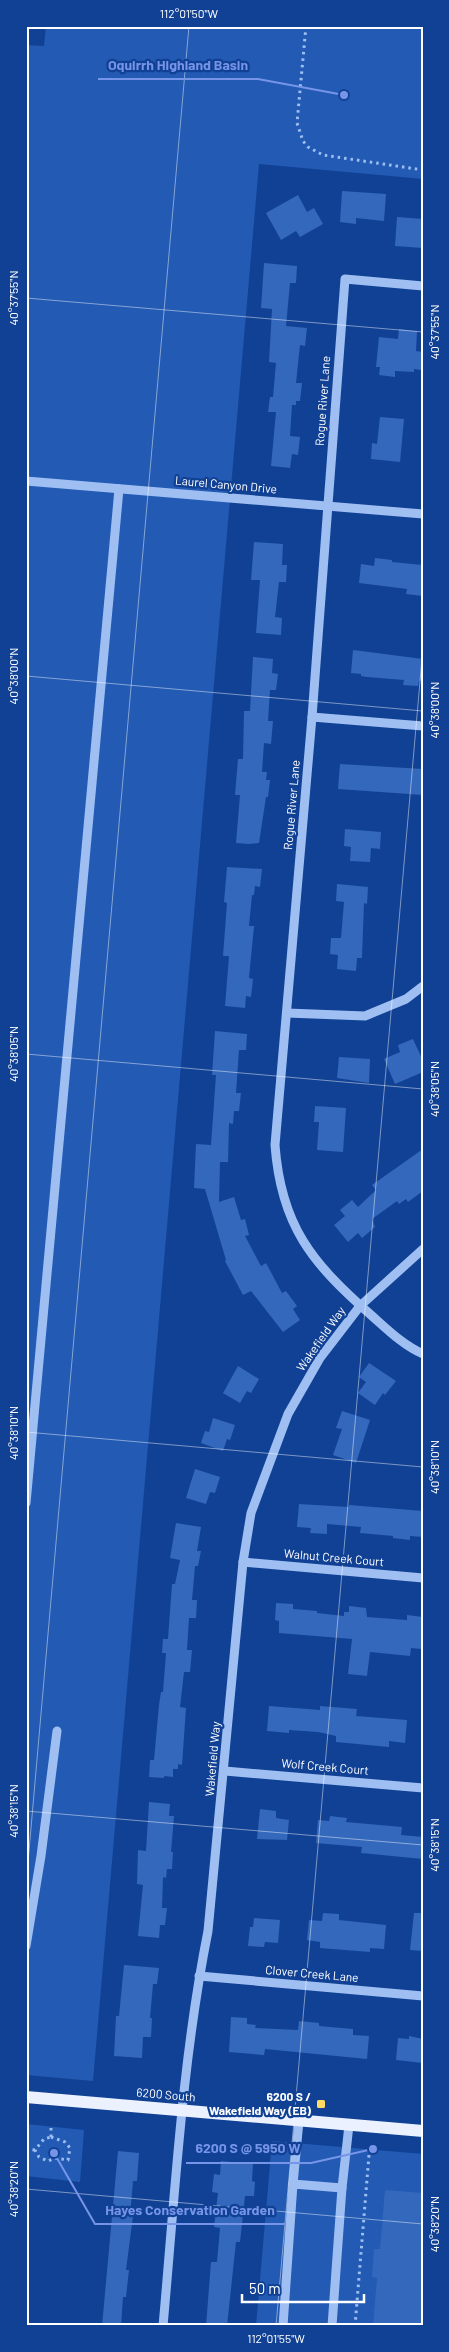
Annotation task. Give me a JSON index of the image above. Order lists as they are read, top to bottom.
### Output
{
  "streets": {
    "main road": ["6200 South"],
    "street": [
      "Rogue River Lane",
      "Laurel Canyon Drive",
      "Wakefield Way",
      "Walnut Creek Court",
      "Wolf Creek Court",
      "Clover Creek Lane"
    ]
  },
  "crossings": [
    ["Rogue River Lane", "Laurel Canyon Drive"],
    ["Rogue River Lane", "Wakefield Way"],
    ["Wakefield Way", "Walnut Creek Court"],
    ["Wakefield Way", "Wolf Creek Court"],
    ["Wakefield Way", "Clover Creek Lane"],
    ["Wakefield Way", "6200 South"]
  ],
  "places": {
    "other": ["Oquirrh Highland Basin", "6200 S @ 5950 W", "Hayes Conservation Garden"],
    "transit": ["6200 S / Wakefield Way (EB)"]
  },
  "scale_bar": "50 m",
  "coordinates": [
    "112°01'50\"W",
    "40°37'55\"N",
    "40°38'00\"N",
    "40°38'05\"N",
    "40°38'10\"N",
    "40°38'15\"N",
    "40°38'20\"N",
    "112°01'55\"W"
  ]
}
